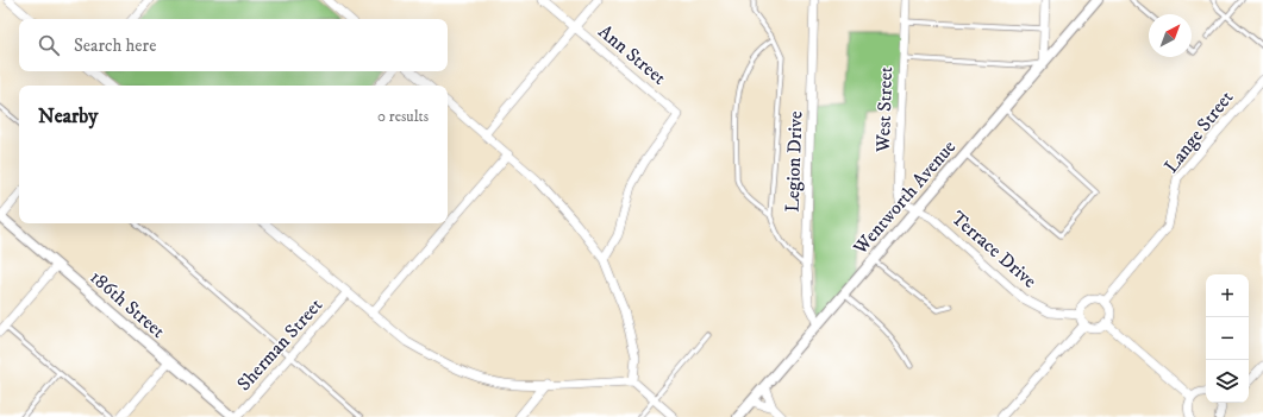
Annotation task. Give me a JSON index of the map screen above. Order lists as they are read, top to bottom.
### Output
{
  "streets": {
    "street": [
      "Ann Street",
      "West Street",
      "Lange Street",
      "Legion Drive",
      "Wentworth Avenue",
      "Terrace Drive",
      "186th Street",
      "Sherman Street"
    ]
  },
  "crossings": [
    ["West Street", "Wentworth Avenue"],
    ["West Street", "Terrace Drive"],
    ["Lange Street", "Terrace Drive"],
    ["Legion Drive", "Wentworth Avenue"],
    ["Wentworth Avenue", "Terrace Drive"],
    ["186th Street", "Sherman Street"]
  ],
  "north": "top right",
  "page": {
    "search": "Search here",
    "heading": ["Nearby", "0 results"],
    "map_buttons": ["+", "−"]
  }
}
